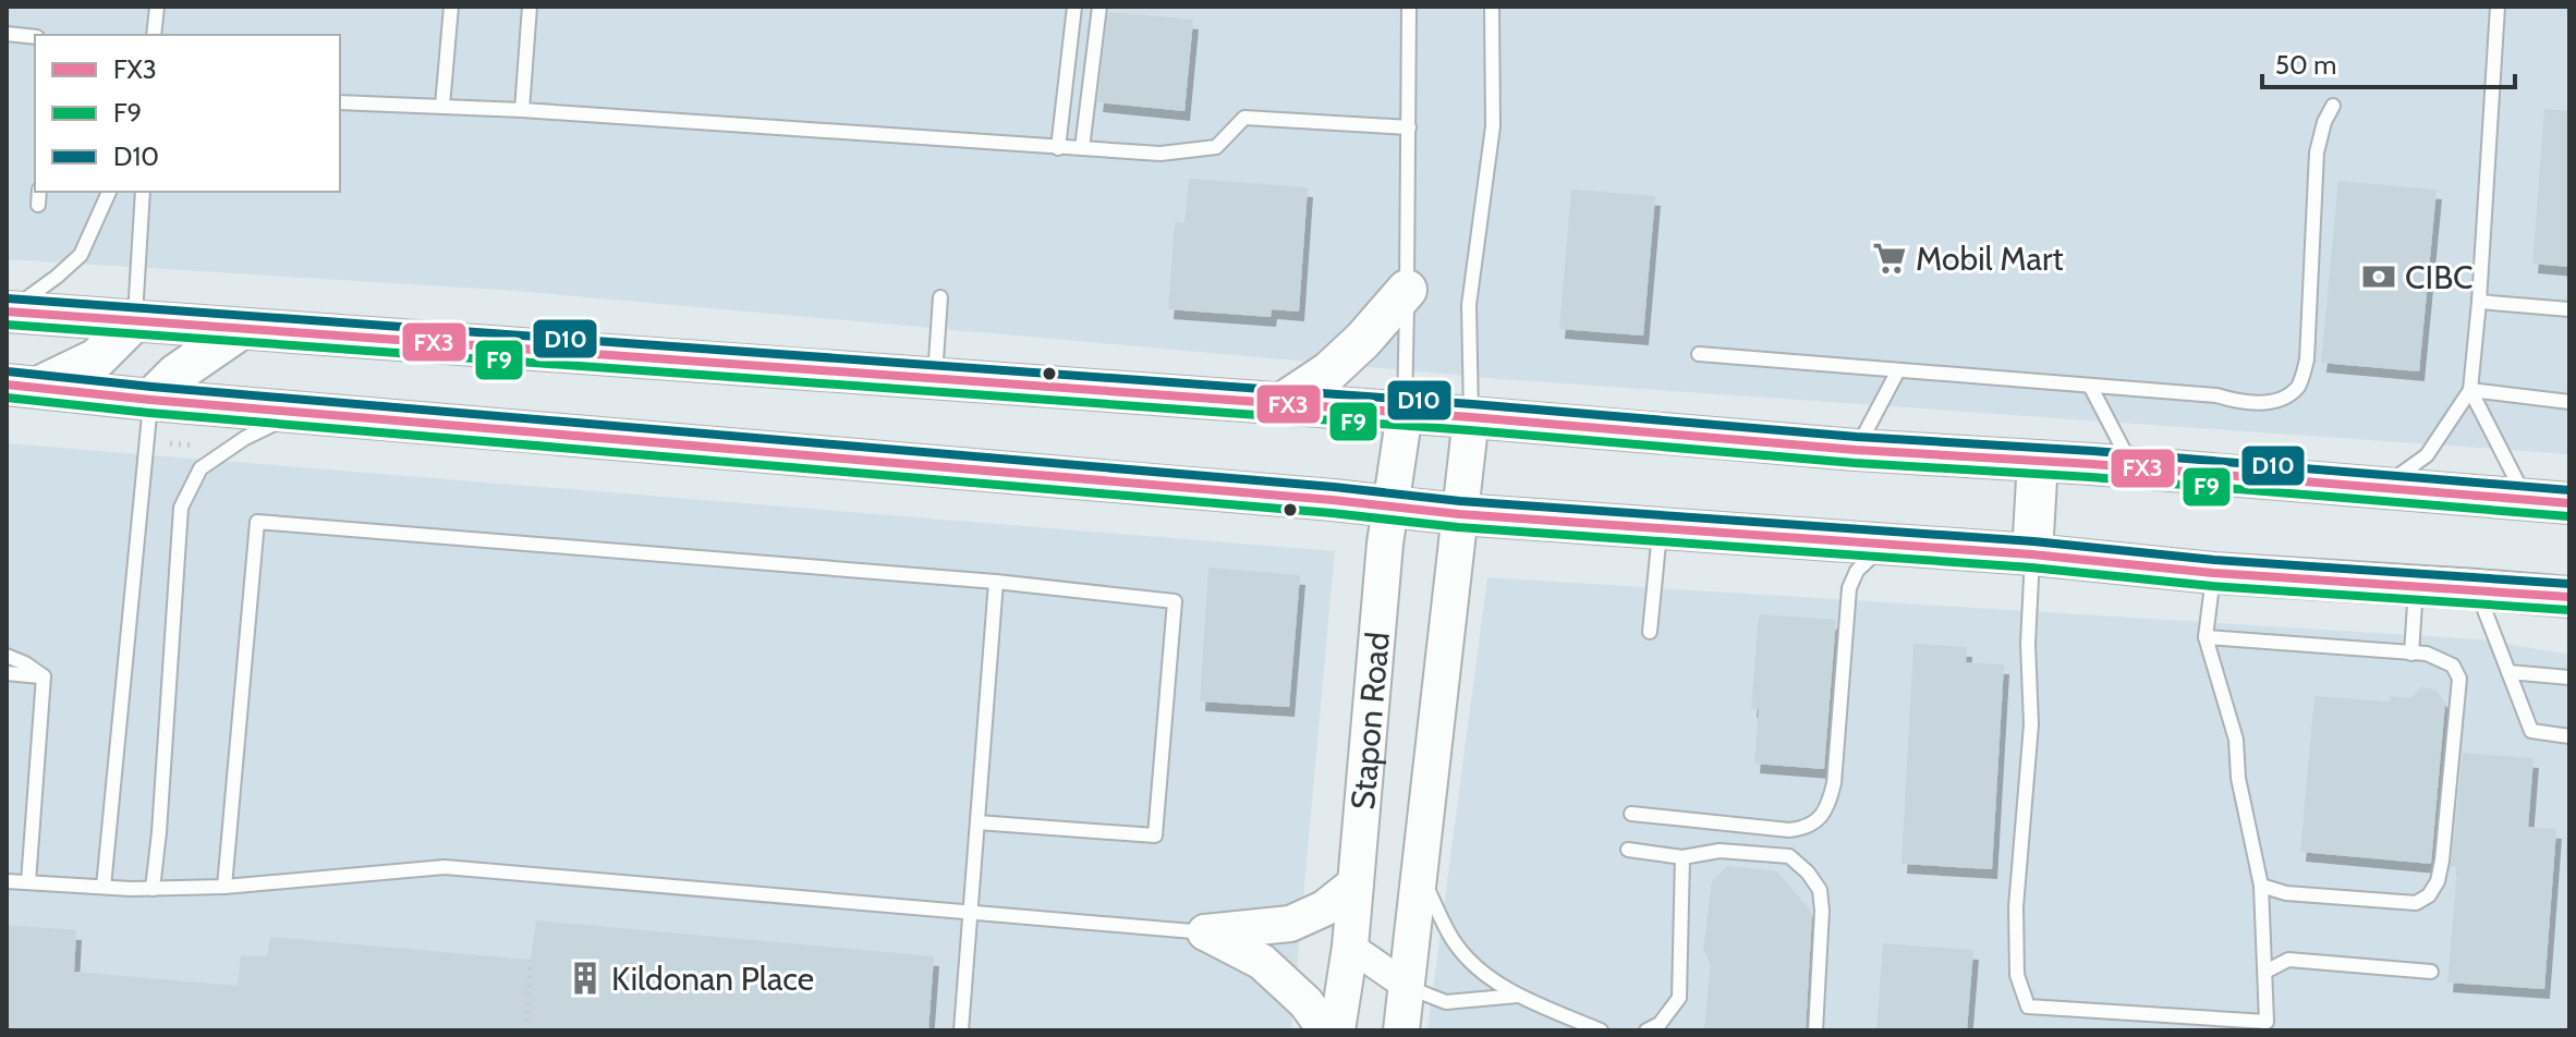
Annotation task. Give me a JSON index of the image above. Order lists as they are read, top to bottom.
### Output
{
  "streets": {
    "street": ["Stapon Road"]
  },
  "places": {
    "supermarket": ["Mobil Mart"],
    "bank": ["CIBC"],
    "building": ["Kildonan Place"]
  },
  "lines": ["transit line D10", "transit line FX3", "transit line F9"],
  "legend": ["FX3", "F9", "D10"],
  "scale_bar": "50 m"
}
